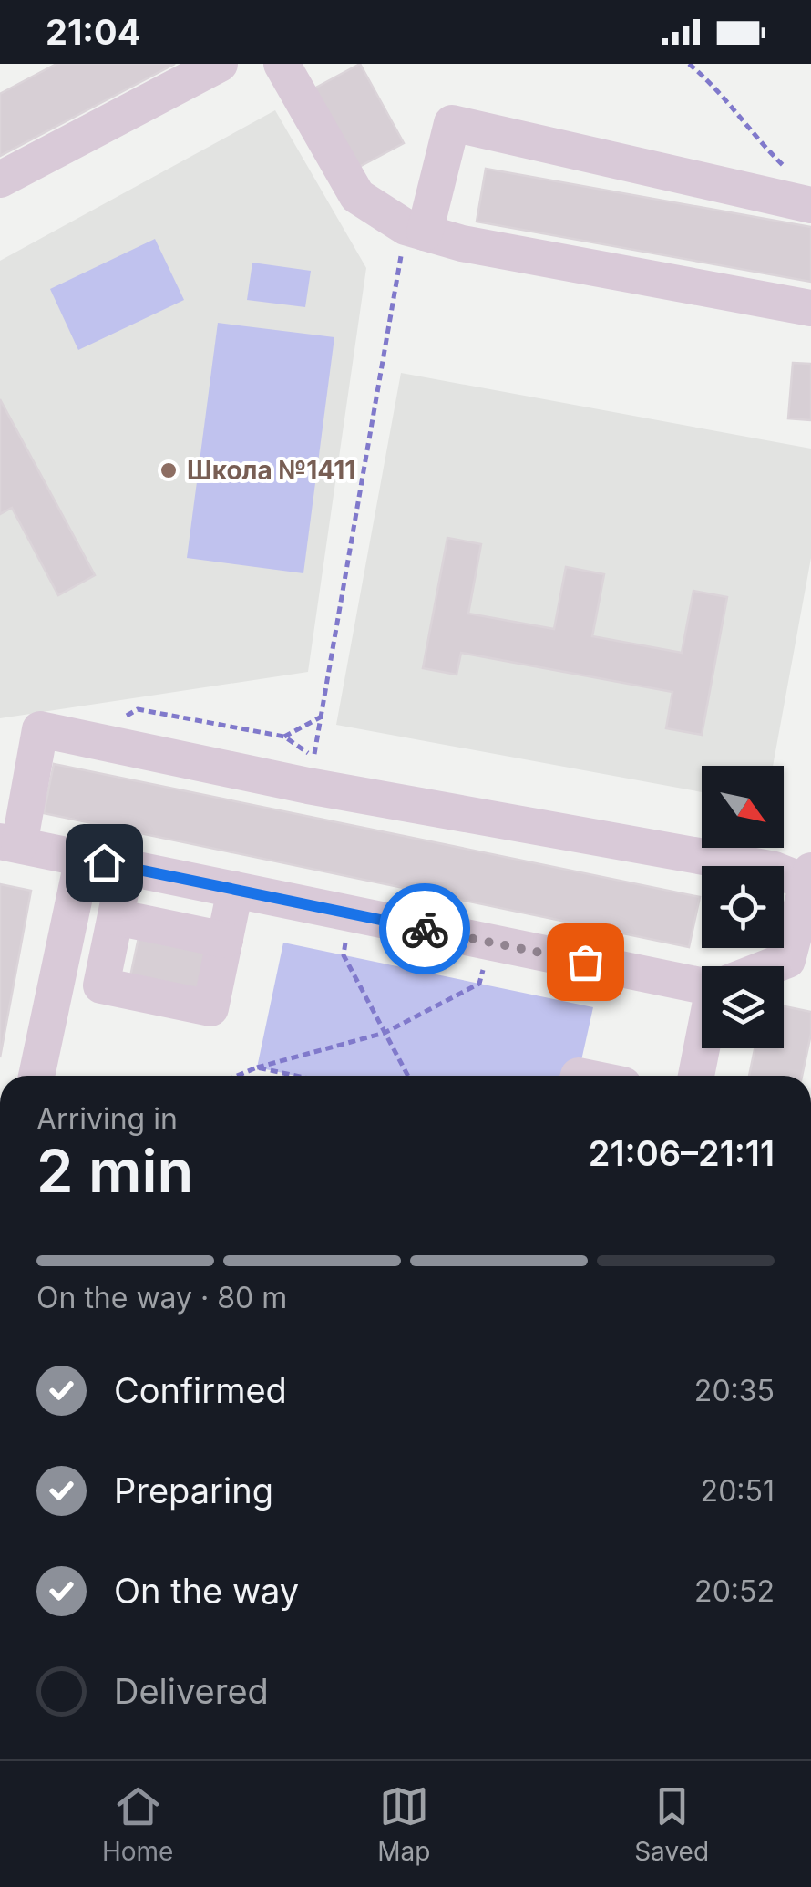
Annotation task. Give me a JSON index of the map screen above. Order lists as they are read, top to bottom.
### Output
{
  "places": ["Школа №1411"],
  "north": "bottom right",
  "page": {
    "status": "21:04",
    "heading": ["2 min", "Arriving in", "21:06–21:11"],
    "bar": "On the way · 80 m",
    "list": [
      ["Confirmed", "20:35"],
      ["Preparing", "20:51"],
      ["On the way", "20:52"],
      "Delivered"
    ],
    "tabs": ["Home", "Map", "Saved"]
  }
}
